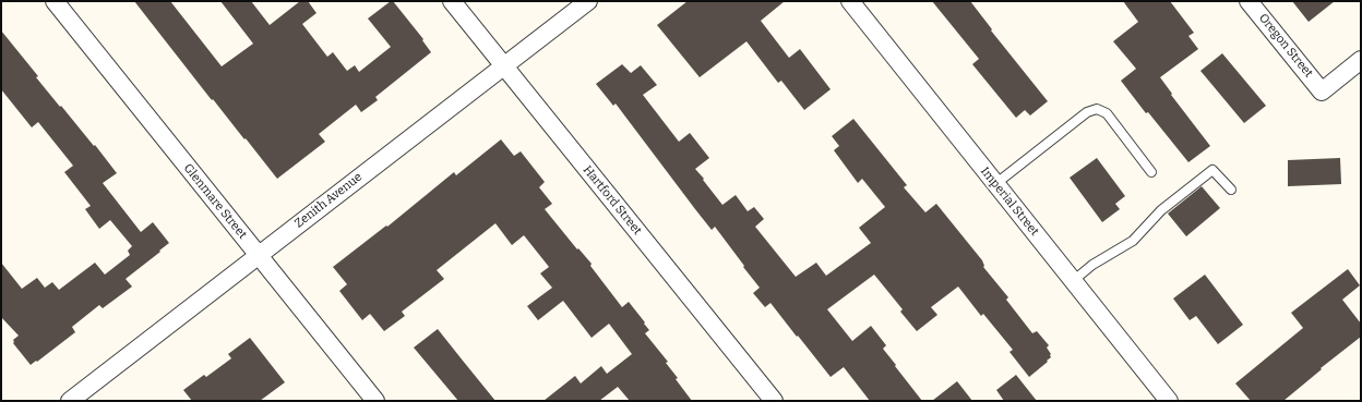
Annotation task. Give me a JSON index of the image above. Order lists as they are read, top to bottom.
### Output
{
  "streets": {
    "street": [
      "Oregon Street",
      "Zenith Avenue",
      "Hartford Street",
      "Glenmare Street",
      "Imperial Street"
    ]
  },
  "crossings": [
    ["Zenith Avenue", "Hartford Street"],
    ["Zenith Avenue", "Glenmare Street"]
  ]
}
